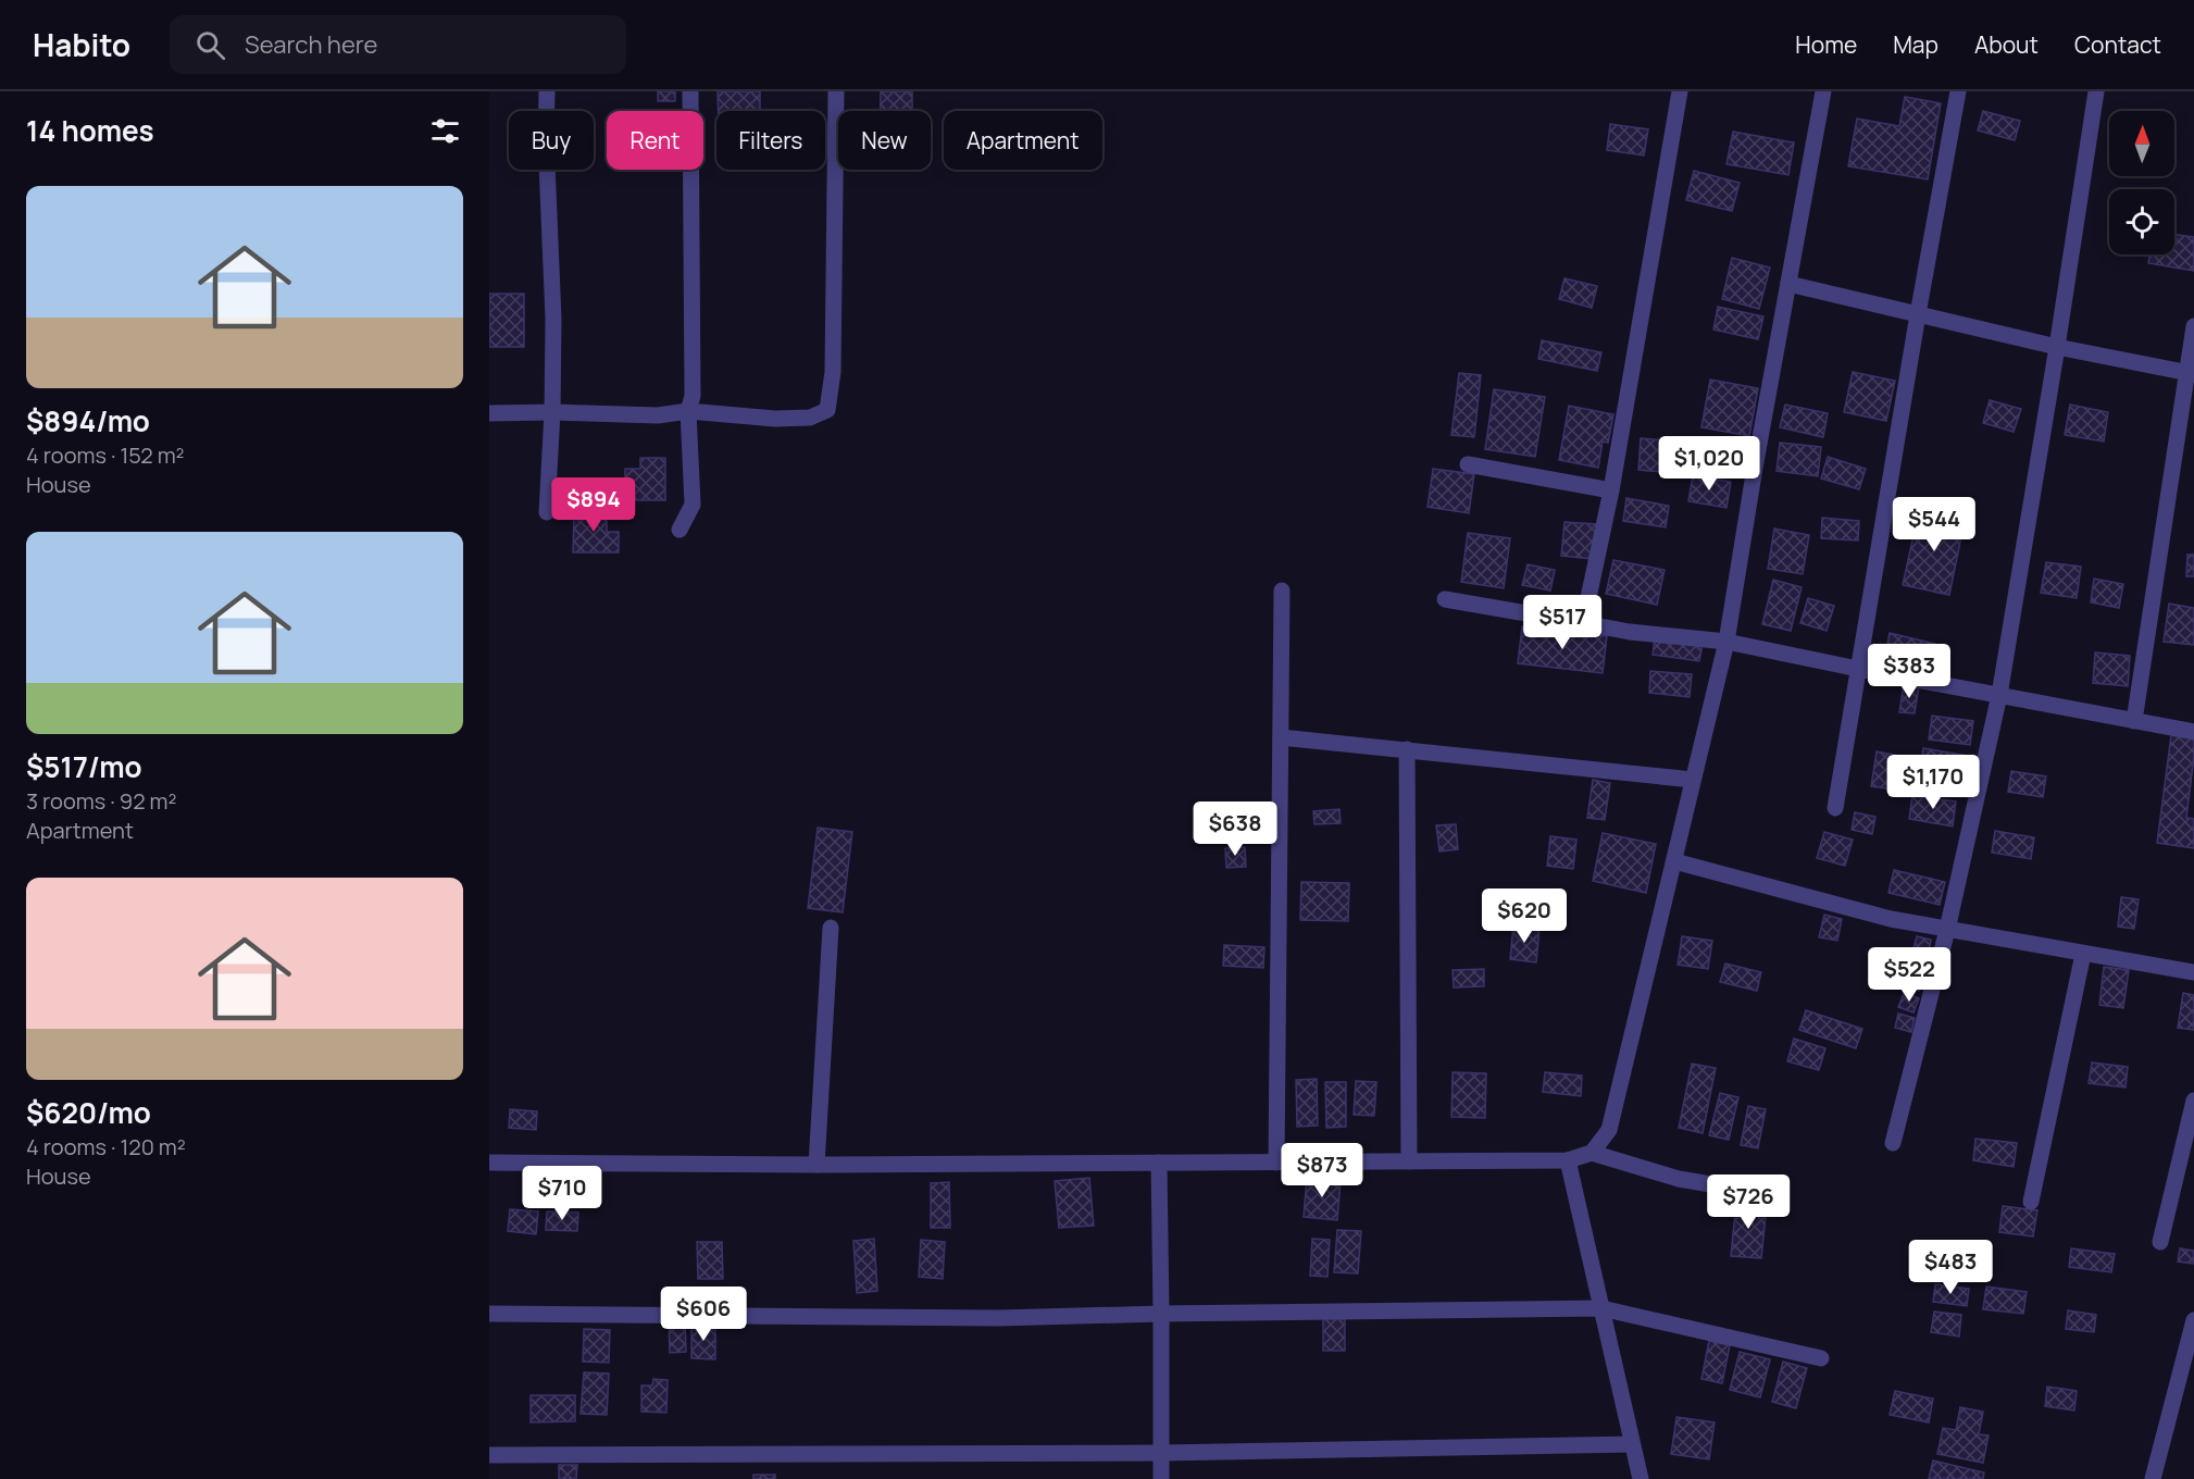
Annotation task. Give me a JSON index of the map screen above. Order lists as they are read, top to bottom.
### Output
{
  "north": "top",
  "page": {
    "header": "Habito",
    "search": "Search here",
    "nav": [
      "Home",
      "Map",
      "About",
      "Contact"
    ],
    "heading": "14 homes",
    "chip": [
      "Buy",
      "Rent",
      "Filters",
      "New",
      "Apartment"
    ],
    "list": [
      {
        "name": "$894/mo",
        "note": "4 rooms · 152 m² · House"
      },
      {
        "name": "$517/mo",
        "note": "3 rooms · 92 m² · Apartment"
      },
      {
        "name": "$620/mo",
        "note": "4 rooms · 120 m² · House"
      }
    ],
    "price": [
      "$1,020",
      "$894",
      "$544",
      "$517",
      "$383",
      "$1,170",
      "$638",
      "$620",
      "$522",
      "$873",
      "$710",
      "$726",
      "$483",
      "$606"
    ]
  }
}
